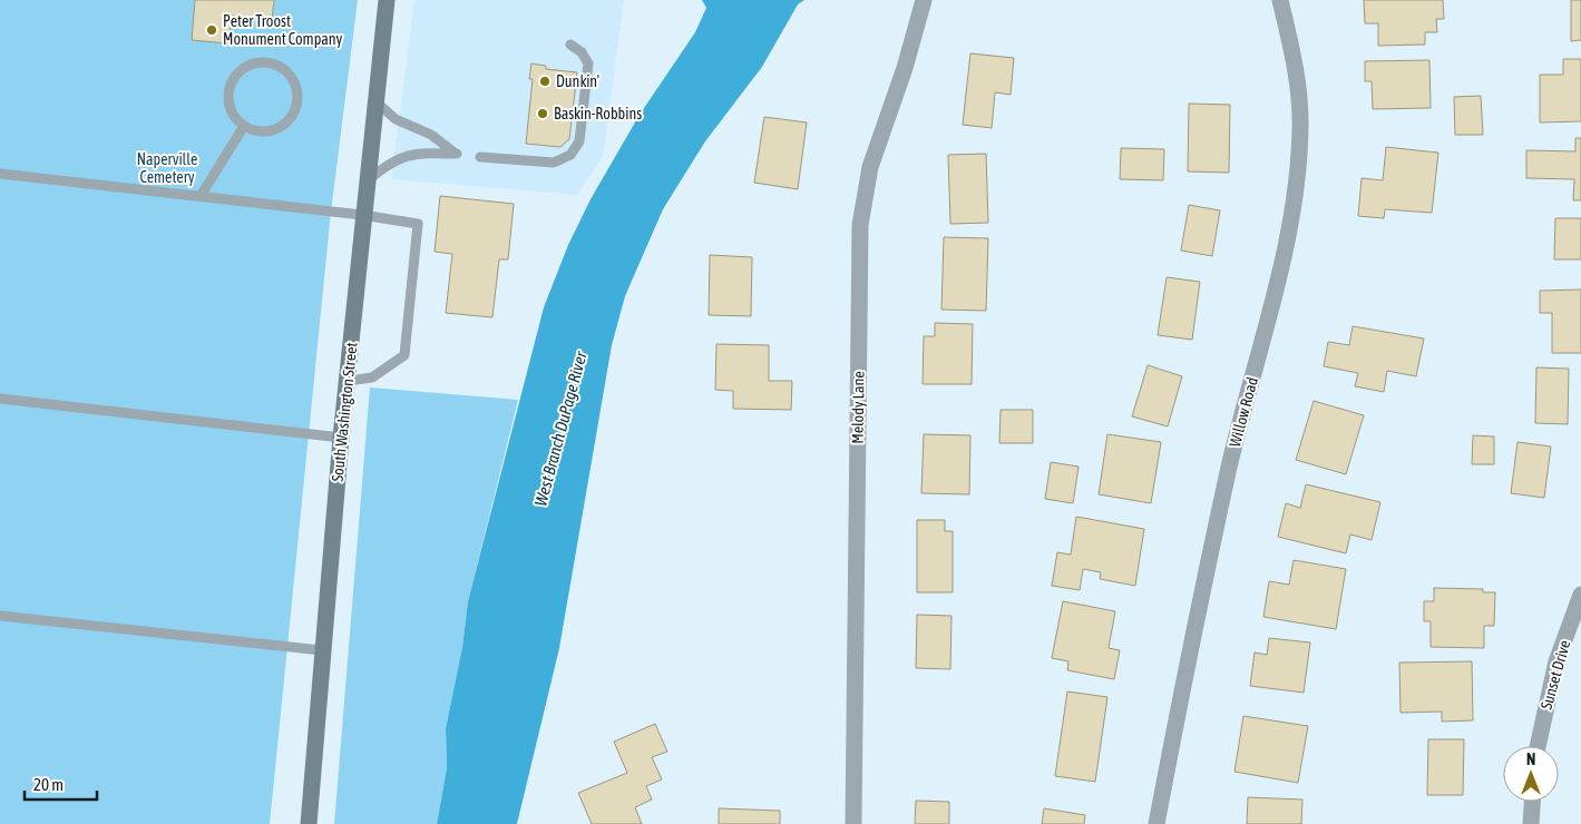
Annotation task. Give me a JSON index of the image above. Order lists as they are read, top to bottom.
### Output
{
  "streets": {
    "main road": ["South Washington Street"],
    "street": ["Melody Lane", "Willow Road", "Sunset Drive"]
  },
  "water": ["West Branch DuPage River"],
  "parks": ["Naperville Cemetery"],
  "places": ["Peter Troost Monument Company", "Dunkin'", "Baskin-Robbins"],
  "scale_bar": "20 m",
  "north": "top"
}
